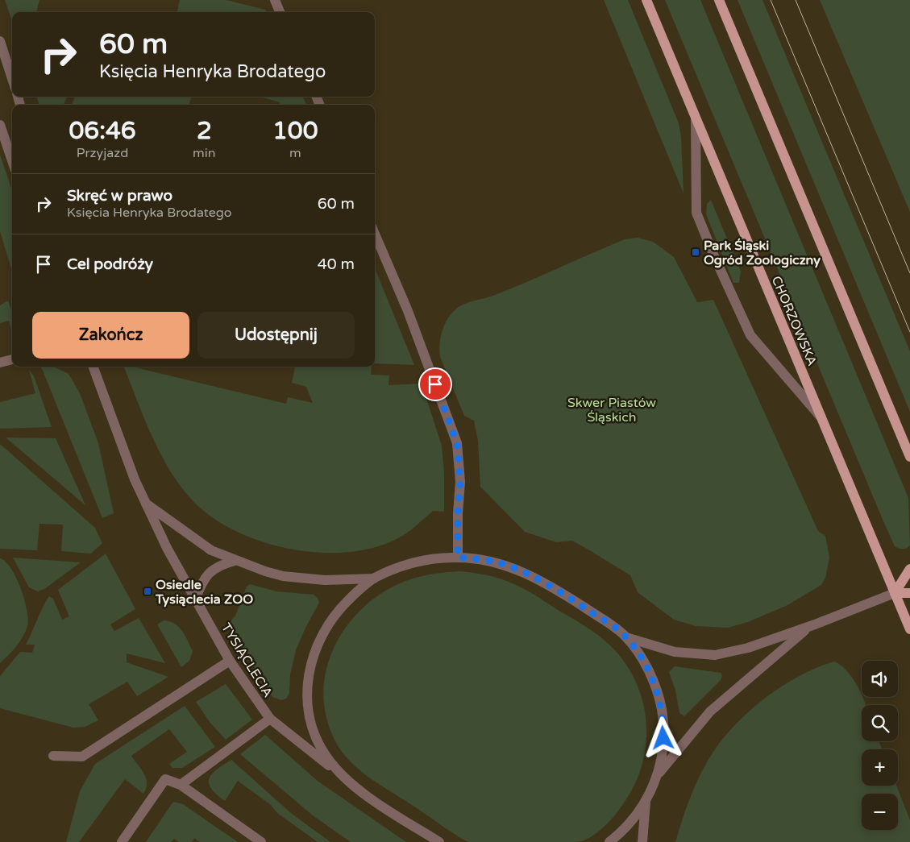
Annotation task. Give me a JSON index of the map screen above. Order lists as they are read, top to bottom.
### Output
{
  "streets": {
    "main road": ["CHORZOWSKA"],
    "street": ["TYSIĄCLECIA"]
  },
  "parks": ["Skwer Piastów Śląskich"],
  "places": {
    "transit": ["Park Śląski Ogród Zoologiczny", "Osiedle Tysiąclecia ZOO"]
  },
  "page": {
    "turn": ["60 m", "Księcia Henryka Brodatego"],
    "eta": [
      "06:46",
      "Przyjazd",
      "2",
      "min",
      "100",
      "m"
    ],
    "list": [
      {
        "name": "Skręć w prawo",
        "note": "Księcia Henryka Brodatego",
        "value": "60 m"
      },
      {
        "name": "Cel podróży",
        "value": "40 m"
      }
    ],
    "buttons": ["Zakończ", "Udostępnij"],
    "map_buttons": ["+", "−"]
  }
}
